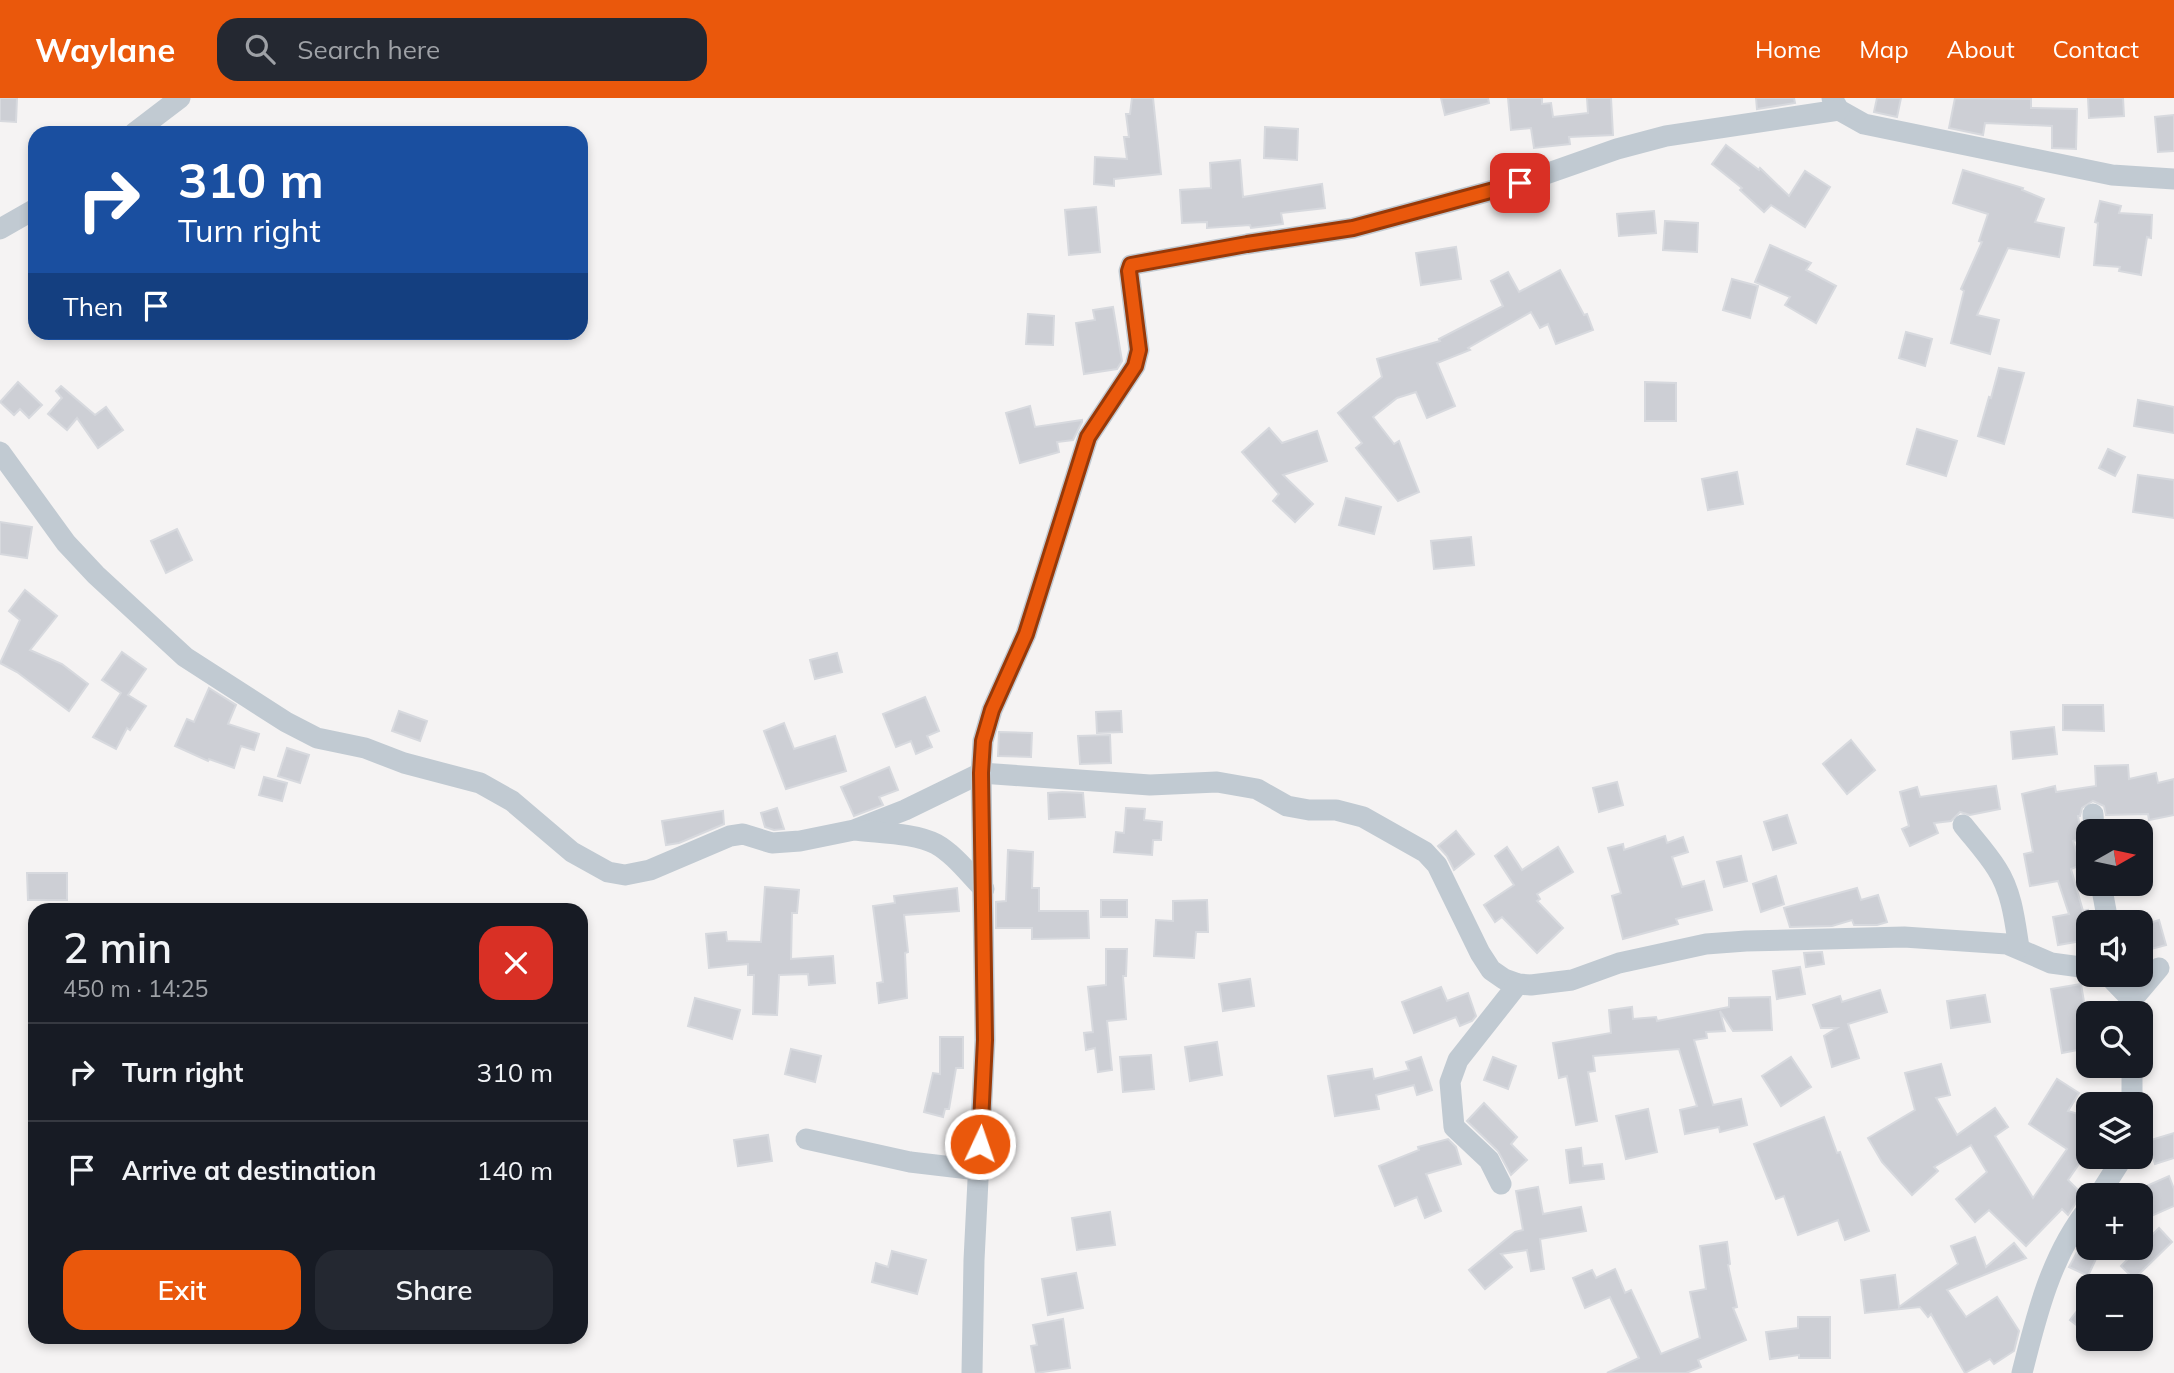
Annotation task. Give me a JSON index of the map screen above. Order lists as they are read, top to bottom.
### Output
{
  "north": "right",
  "page": {
    "header": "Waylane",
    "search": "Search here",
    "nav": [
      "Home",
      "Map",
      "About",
      "Contact"
    ],
    "turn": ["310 m", "Turn right"],
    "then": "Then",
    "map_buttons": ["+", "−"],
    "heading": ["2 min", "450 m · 14:25"],
    "list": [
      {
        "name": "Turn right",
        "value": "310 m"
      },
      {
        "name": "Arrive at destination",
        "value": "140 m"
      }
    ],
    "buttons": ["Exit", "Share"]
  }
}
